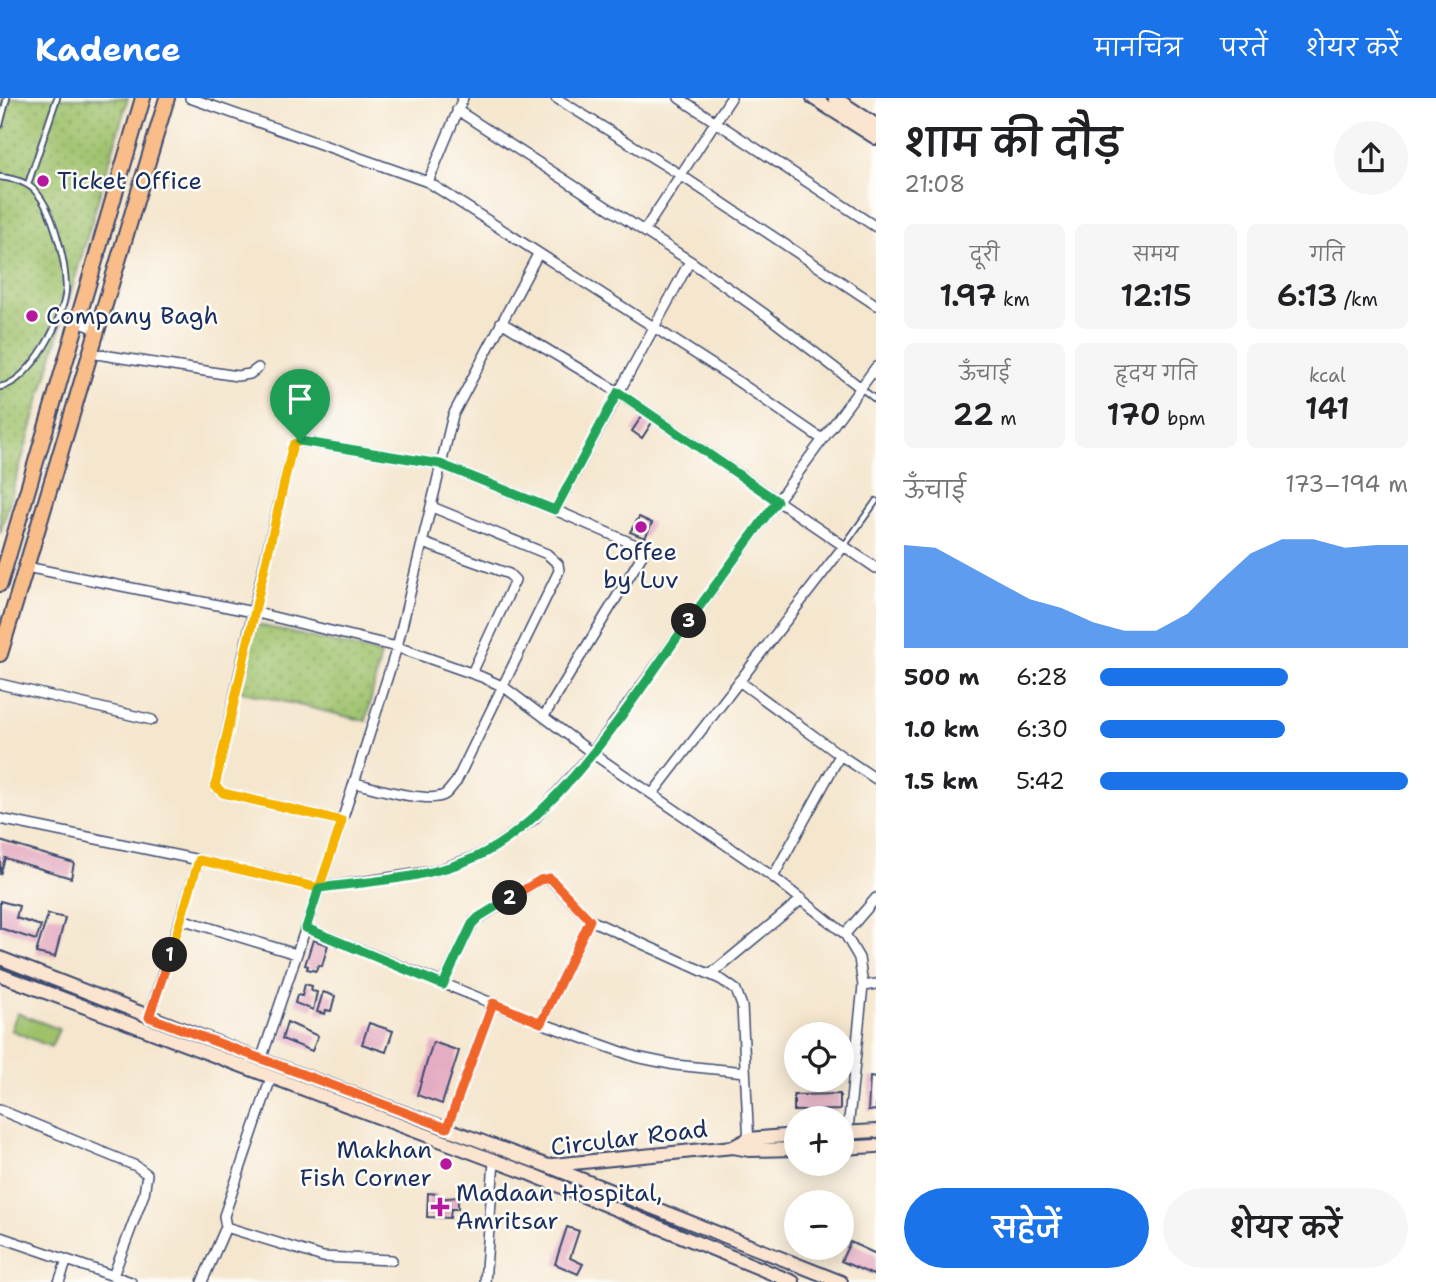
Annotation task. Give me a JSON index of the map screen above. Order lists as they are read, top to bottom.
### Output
{
  "streets": {
    "main road": ["Circular Road"]
  },
  "places": {
    "other": [
      "Ticket Office",
      "Company Bagh",
      "Coffee by Luv",
      "Makhan Fish Corner"
    ],
    "health": ["Madaan Hospital, Amritsar"]
  },
  "page": {
    "header": "Kadence",
    "nav": ["मानचित्र", "परतें", "शेयर करें"],
    "heading": ["शाम की दौड़", "21:08"],
    "stats": [
      ["दूरी", "1.97 km"],
      ["समय", "12:15"],
      ["गति", "6:13 /km"],
      ["ऊँचाई", "22 m"],
      ["हृदय गति", "170 bpm"],
      ["kcal", "141"]
    ],
    "chart": ["ऊँचाई", "173–194 m"],
    "pins": ["3", "2", "1"],
    "list": [
      {
        "name": "500 m",
        "note": "6:28"
      },
      {
        "name": "1.0 km",
        "note": "6:30"
      },
      {
        "name": "1.5 km",
        "note": "5:42"
      }
    ],
    "map_buttons": ["+", "−"],
    "buttons": ["सहेजें", "शेयर करें"]
  }
}
